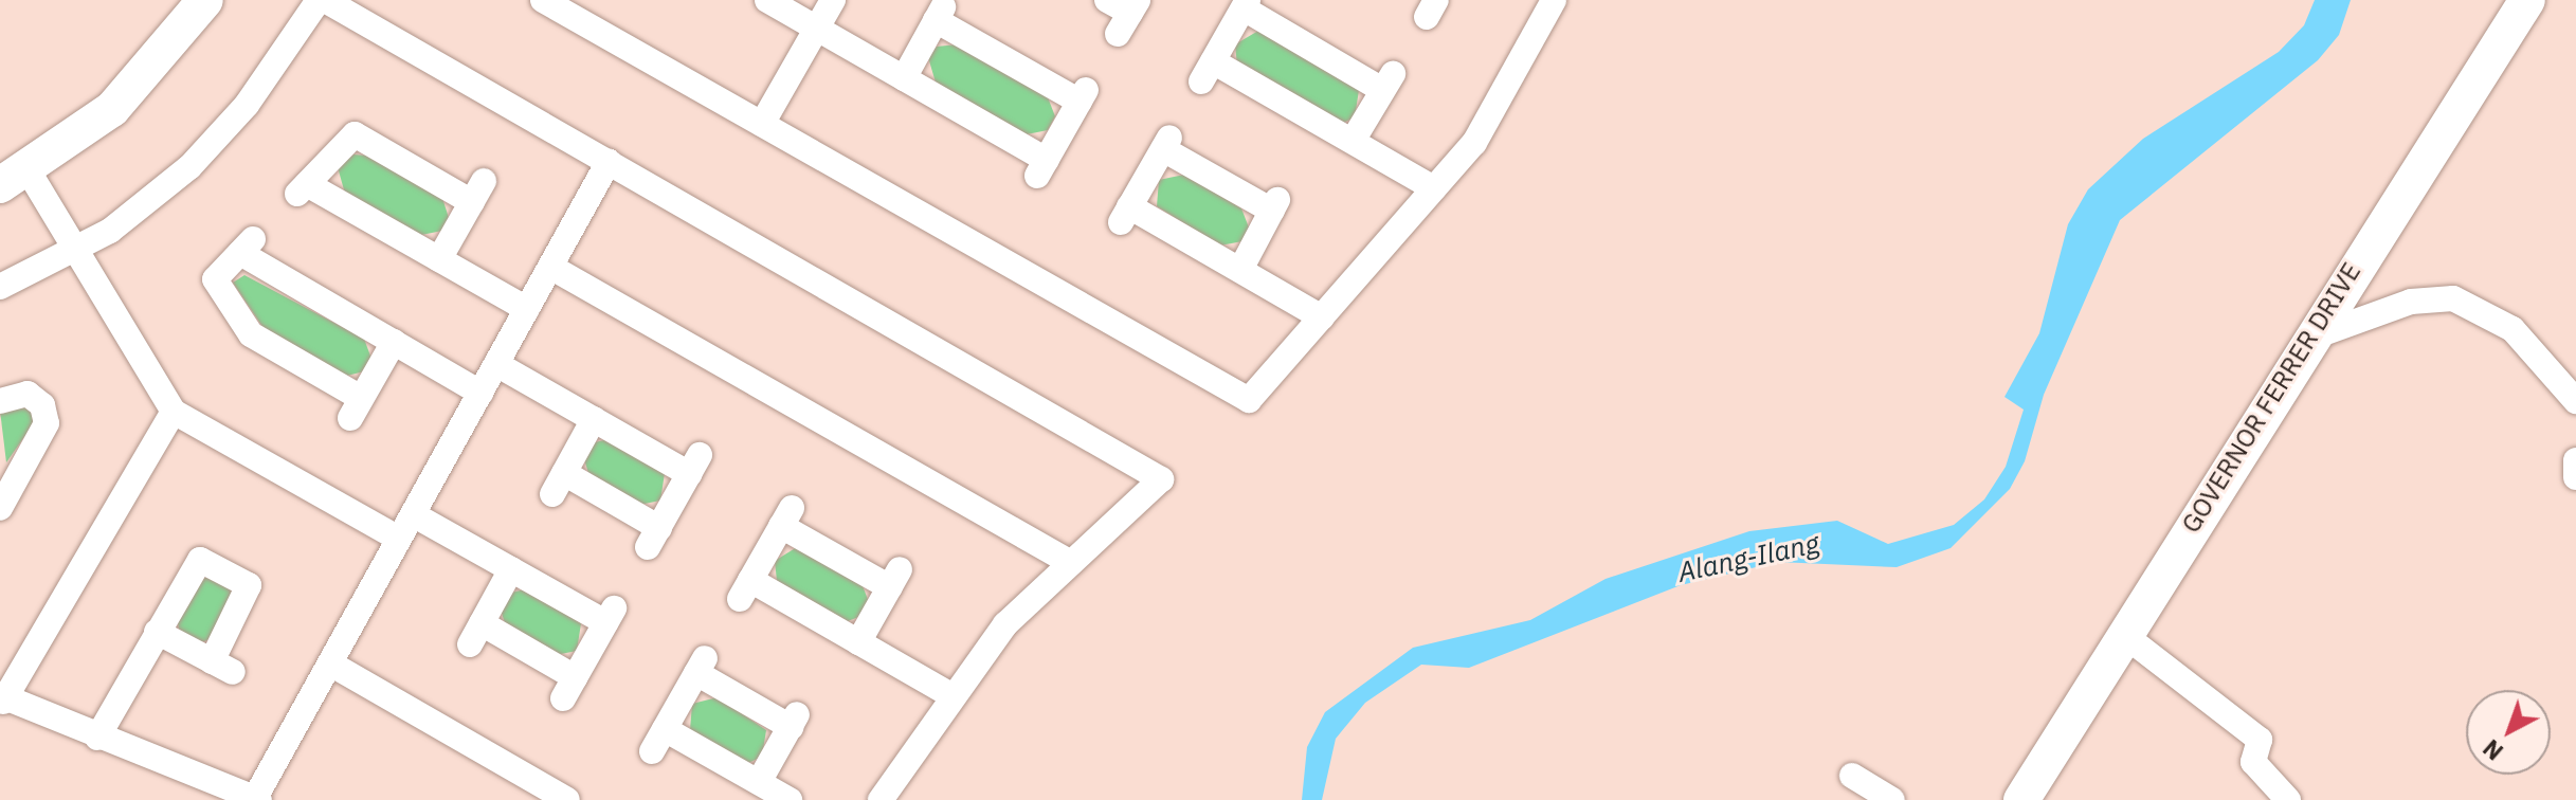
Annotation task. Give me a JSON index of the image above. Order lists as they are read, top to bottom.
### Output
{
  "streets": {
    "main road": ["GOVERNOR FERRER DRIVE"]
  },
  "water": ["Alang-Ilang"],
  "north": "bottom left"
}
